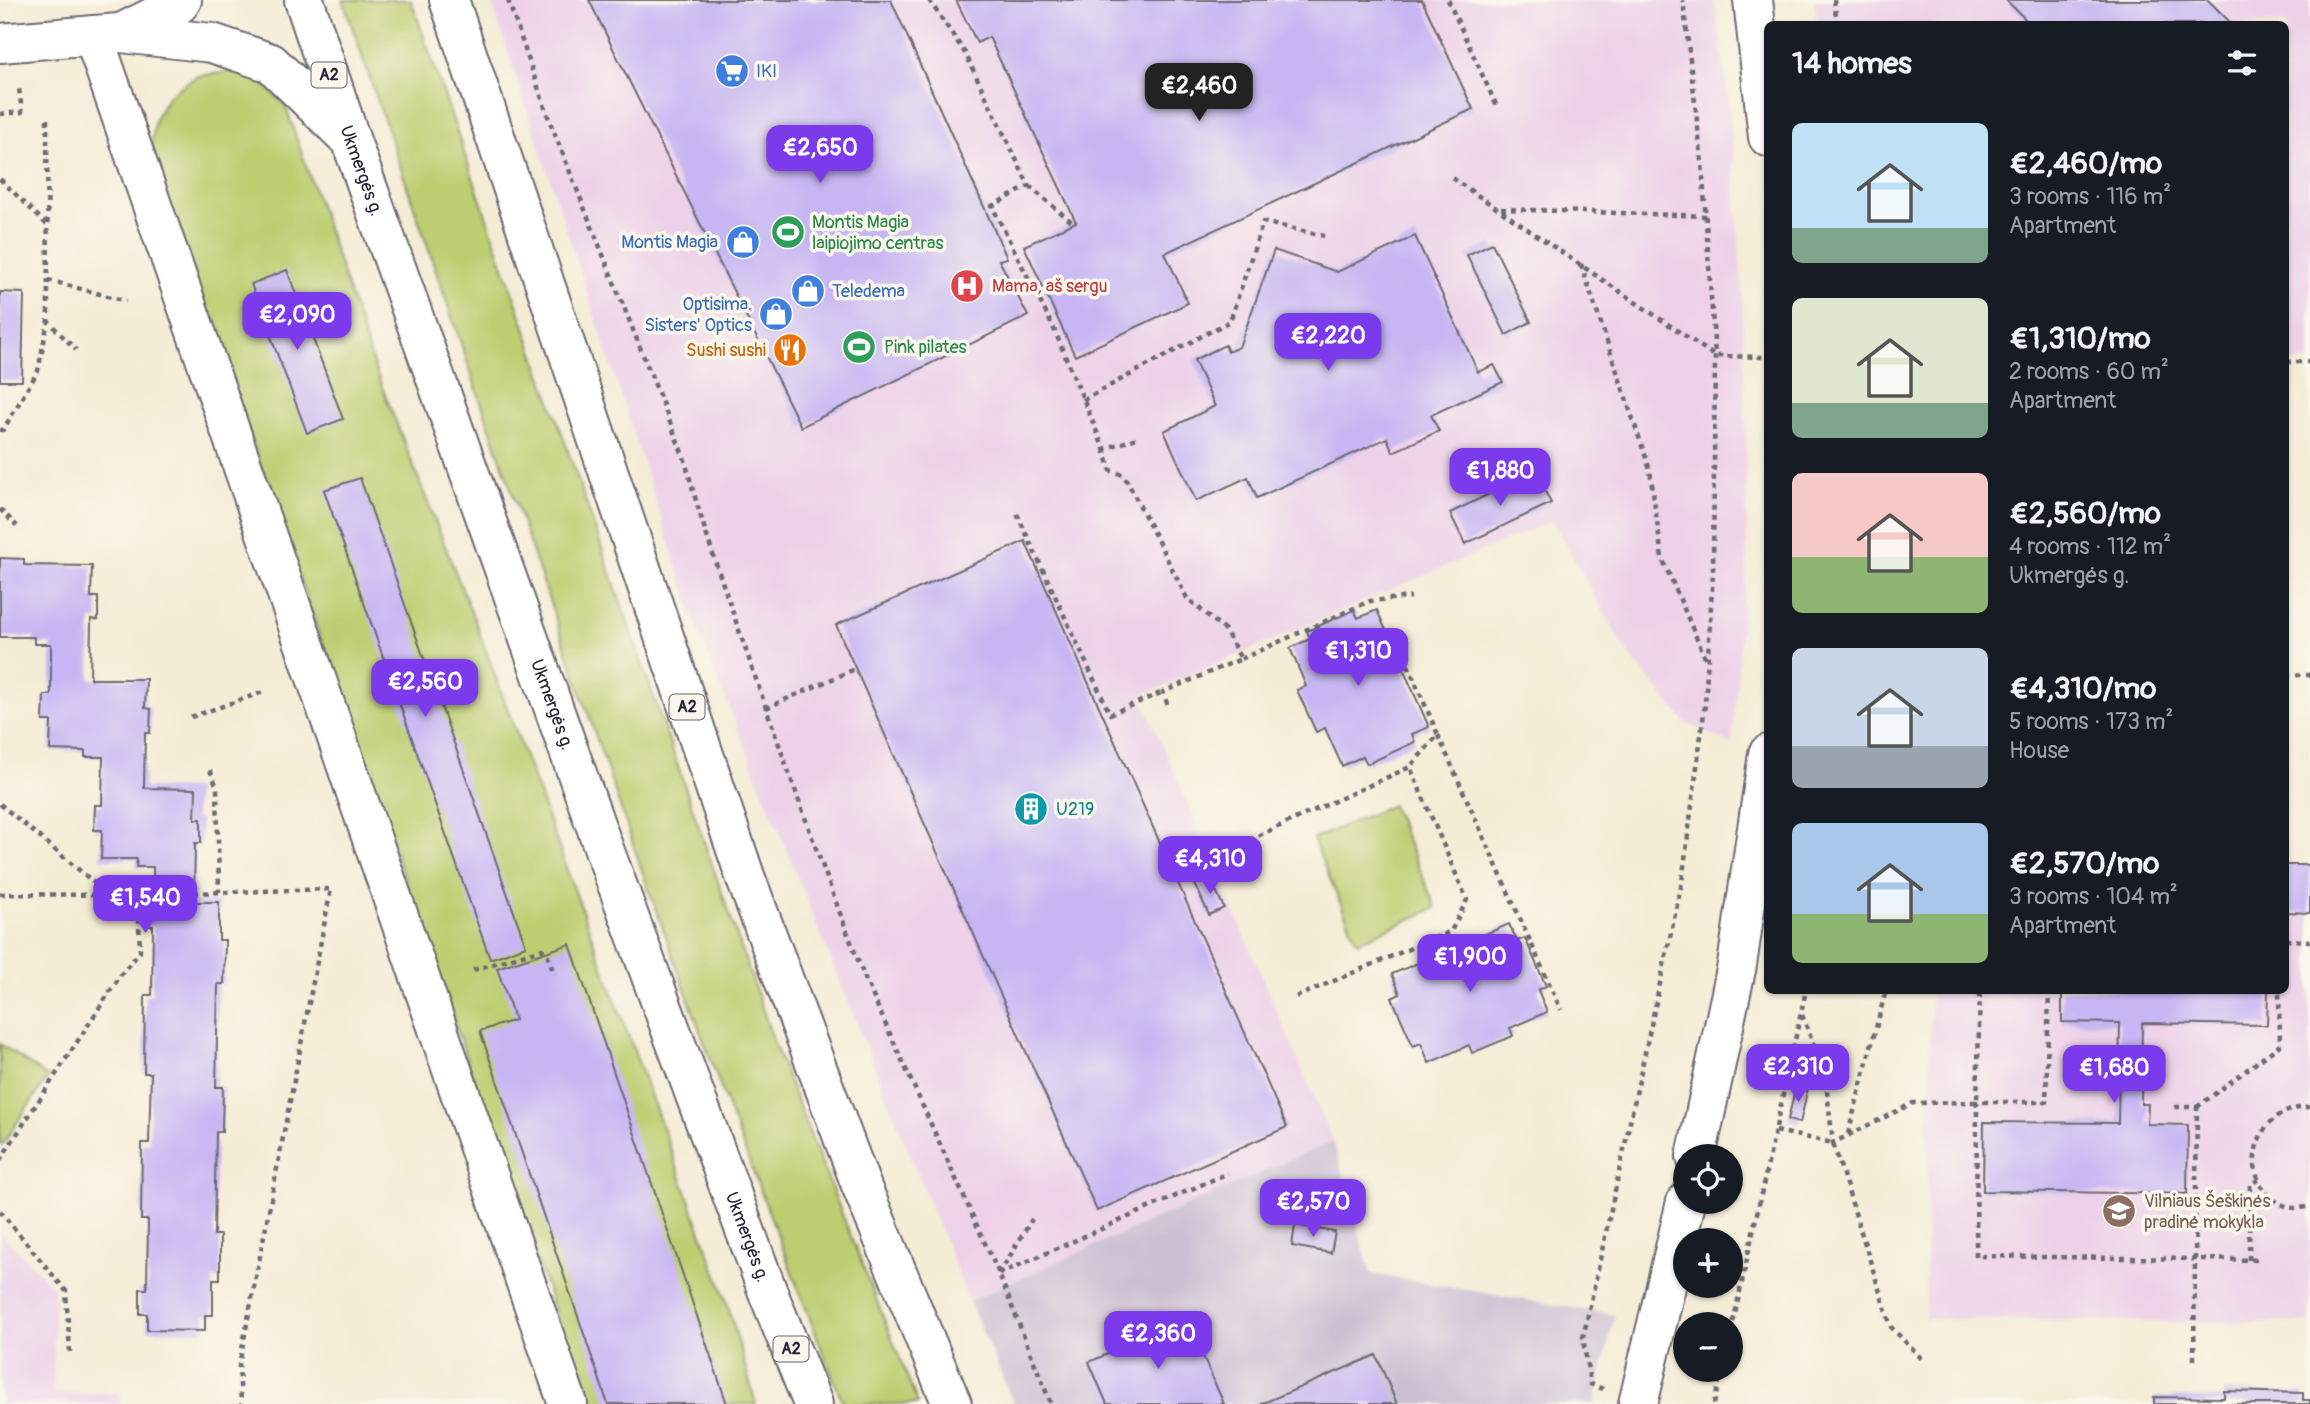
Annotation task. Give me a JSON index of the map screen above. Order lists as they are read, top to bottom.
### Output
{
  "streets": {
    "main road": ["A2", "Ukmergės g."]
  },
  "places": {
    "supermarket": ["IKI"],
    "sports": ["Montis Magia laipiojimo centras", "Pink pilates"],
    "shop": ["Montis Magia", "Teledema", "Optisima. Sisters' Optics"],
    "hospital": ["Mama, aš sergu"],
    "restaurant": ["Sushi sushi"],
    "building": ["U219"],
    "school or university": ["Vilniaus Šeškinės pradinė mokykla"]
  },
  "page": {
    "heading": "14 homes",
    "price": [
      "€2,460",
      "€2,650",
      "€2,090",
      "€2,220",
      "€1,880",
      "€1,310",
      "€2,560",
      "€4,310",
      "€1,540",
      "€1,900",
      "€2,310",
      "€1,680",
      "€2,570",
      "€2,360"
    ],
    "list": [
      {
        "name": "€2,460/mo",
        "note": "3 rooms · 116 m² · Apartment"
      },
      {
        "name": "€1,310/mo",
        "note": "2 rooms · 60 m² · Apartment"
      },
      {
        "name": "€2,560/mo",
        "note": "4 rooms · 112 m² · Ukmergės g."
      },
      {
        "name": "€4,310/mo",
        "note": "5 rooms · 173 m² · House"
      },
      {
        "name": "€2,570/mo",
        "note": "3 rooms · 104 m² · Apartment"
      }
    ],
    "map_buttons": ["+", "−"]
  }
}
